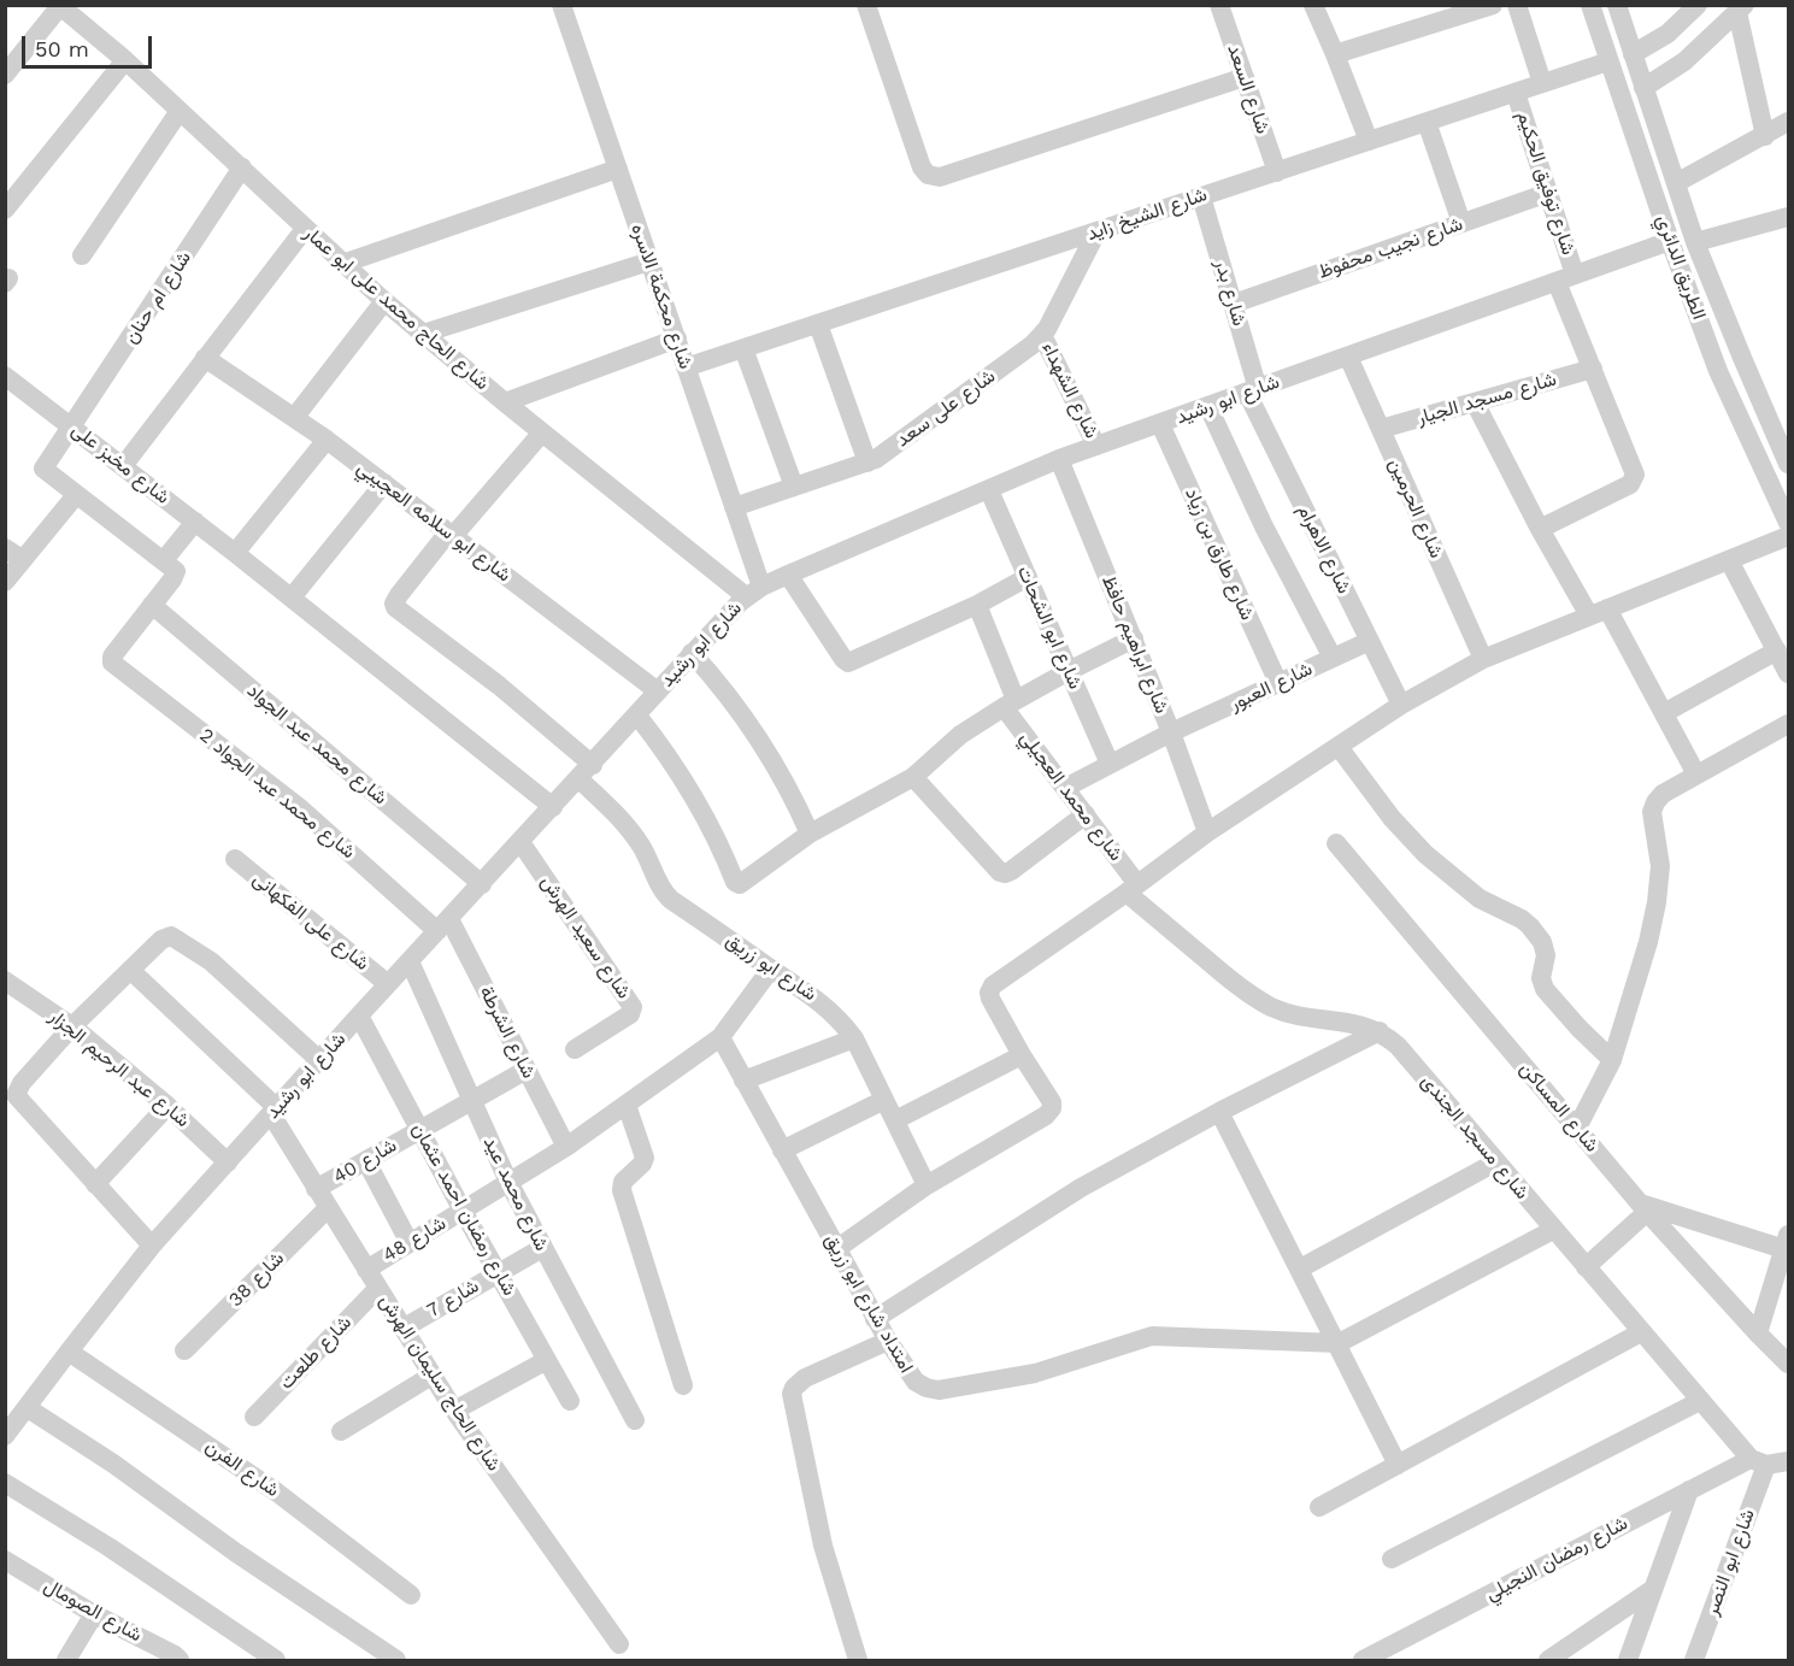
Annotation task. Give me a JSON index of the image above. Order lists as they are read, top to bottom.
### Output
{
  "streets": {
    "street": [
      "شارع السعد",
      "شارع توفيق الحكيم",
      "شارع الشيخ زايد",
      "شارع نجيب محفوظ",
      "الطريق الدائري",
      "شارع بدر",
      "شارع محكمة الاسره",
      "شارع ام حنان",
      "شارع الحاج محمد على ابو عمار",
      "شارع الشهداء",
      "شارع مسجد الجيار",
      "شارع ابو رشيد",
      "شارع على سعد",
      "شارع مخبز على",
      "شارع الحرمين",
      "شارع ابو سلامه العجيبي",
      "شارع الاهرام",
      "شارع طارق بن زياد",
      "شارع ابو الشحات",
      "شارع ابراهيم حافظ",
      "شارع العبور",
      "شارع محمد عبد الجواد",
      "شارع محمد عبد الجواد 2",
      "شارع محمد العجيلي",
      "شارع على الفكهانى",
      "شارع سعيد الهرش",
      "شارع ابو زريق",
      "شارع الشرطة",
      "شارع عبد الرحيم الجزار",
      "شارع المساكن",
      "شارع مسجد الجندى",
      "شارع 40",
      "شارع محمد عيد",
      "شارع رمضان احمد عثمان",
      "شارع 48",
      "شارع 38",
      "شارع 7",
      "امتداد شارع ابو زريق",
      "شارع طلعت",
      "شارع الحاج سليمان الهرش",
      "شارع الفرن",
      "شارع رمضان النجيلي",
      "شارع ابو النصر",
      "شارع الصومال"
    ]
  },
  "crossings": [
    ["شارع السعد", "شارع الشيخ زايد"],
    ["شارع توفيق الحكيم", "شارع الشيخ زايد"],
    ["شارع توفيق الحكيم", "شارع نجيب محفوظ"],
    ["شارع توفيق الحكيم", "شارع ابو رشيد"],
    ["شارع الشيخ زايد", "الطريق الدائري"],
    ["شارع الشيخ زايد", "شارع بدر"],
    ["شارع الشيخ زايد", "شارع محكمة الاسره"],
    ["شارع الشيخ زايد", "شارع على سعد"],
    ["شارع نجيب محفوظ", "شارع بدر"],
    ["الطريق الدائري", "شارع ابو رشيد"],
    ["شارع بدر", "شارع ابو رشيد"],
    ["شارع بدر", "شارع الاهرام"],
    ["شارع محكمة الاسره", "شارع الحاج محمد على ابو عمار"],
    ["شارع محكمة الاسره", "شارع ابو رشيد"],
    ["شارع محكمة الاسره", "شارع على سعد"],
    ["شارع ام حنان", "شارع الحاج محمد على ابو عمار"],
    ["شارع ام حنان", "شارع مخبز على"],
    ["شارع الحاج محمد على ابو عمار", "شارع ابو رشيد"],
    ["شارع الشهداء", "شارع ابو رشيد"],
    ["شارع الشهداء", "شارع على سعد"],
    ["شارع مسجد الجيار", "شارع الحرمين"],
    ["شارع ابو رشيد", "شارع مخبز على"],
    ["شارع ابو رشيد", "شارع الحرمين"],
    ["شارع ابو رشيد", "شارع ابو سلامه العجيبي"],
    ["شارع ابو رشيد", "شارع الاهرام"],
    ["شارع ابو رشيد", "شارع طارق بن زياد"],
    ["شارع ابو رشيد", "شارع ابو الشحات"],
    ["شارع ابو رشيد", "شارع ابراهيم حافظ"],
    ["شارع ابو رشيد", "شارع محمد عبد الجواد"],
    ["شارع ابو رشيد", "شارع محمد عبد الجواد 2"],
    ["شارع ابو رشيد", "شارع على الفكهانى"],
    ["شارع ابو رشيد", "شارع سعيد الهرش"],
    ["شارع ابو رشيد", "شارع ابو زريق"],
    ["شارع ابو رشيد", "شارع الشرطة"],
    ["شارع ابو رشيد", "شارع عبد الرحيم الجزار"],
    ["شارع ابو رشيد", "شارع محمد عيد"],
    ["شارع ابو رشيد", "شارع رمضان احمد عثمان"],
    ["شارع ابو رشيد", "شارع الحاج سليمان الهرش"],
    ["شارع ابو رشيد", "شارع الفرن"],
    ["شارع ابو سلامه العجيبي", "شارع ابو زريق"],
    ["شارع الاهرام", "شارع العبور"],
    ["شارع طارق بن زياد", "شارع العبور"],
    ["شارع ابو الشحات", "شارع العبور"],
    ["شارع ابراهيم حافظ", "شارع العبور"],
    ["شارع العبور", "شارع محمد العجيلي"],
    ["شارع محمد عبد الجواد", "شارع محمد عبد الجواد 2"],
    ["شارع محمد عبد الجواد 2", "شارع الشرطة"],
    ["شارع محمد العجيلي", "شارع مسجد الجندى"],
    ["شارع ابو زريق", "شارع 48"],
    ["شارع الشرطة", "شارع 40"],
    ["شارع الشرطة", "شارع 48"],
    ["شارع مسجد الجندى", "شارع رمضان النجيلي"],
    ["شارع مسجد الجندى", "شارع ابو النصر"],
    ["شارع 40", "شارع محمد عيد"],
    ["شارع 40", "شارع رمضان احمد عثمان"],
    ["شارع 40", "شارع الحاج سليمان الهرش"],
    ["شارع محمد عيد", "شارع 48"],
    ["شارع محمد عيد", "شارع 7"],
    ["شارع رمضان احمد عثمان", "شارع 48"],
    ["شارع رمضان احمد عثمان", "شارع 7"],
    ["شارع 48", "امتداد شارع ابو زريق"],
    ["شارع 48", "شارع الحاج سليمان الهرش"],
    ["شارع 38", "شارع الحاج سليمان الهرش"],
    ["شارع 7", "شارع الحاج سليمان الهرش"],
    ["شارع طلعت", "شارع الحاج سليمان الهرش"],
    ["شارع رمضان النجيلي", "شارع ابو النصر"]
  ],
  "scale_bar": "50 m"
}
